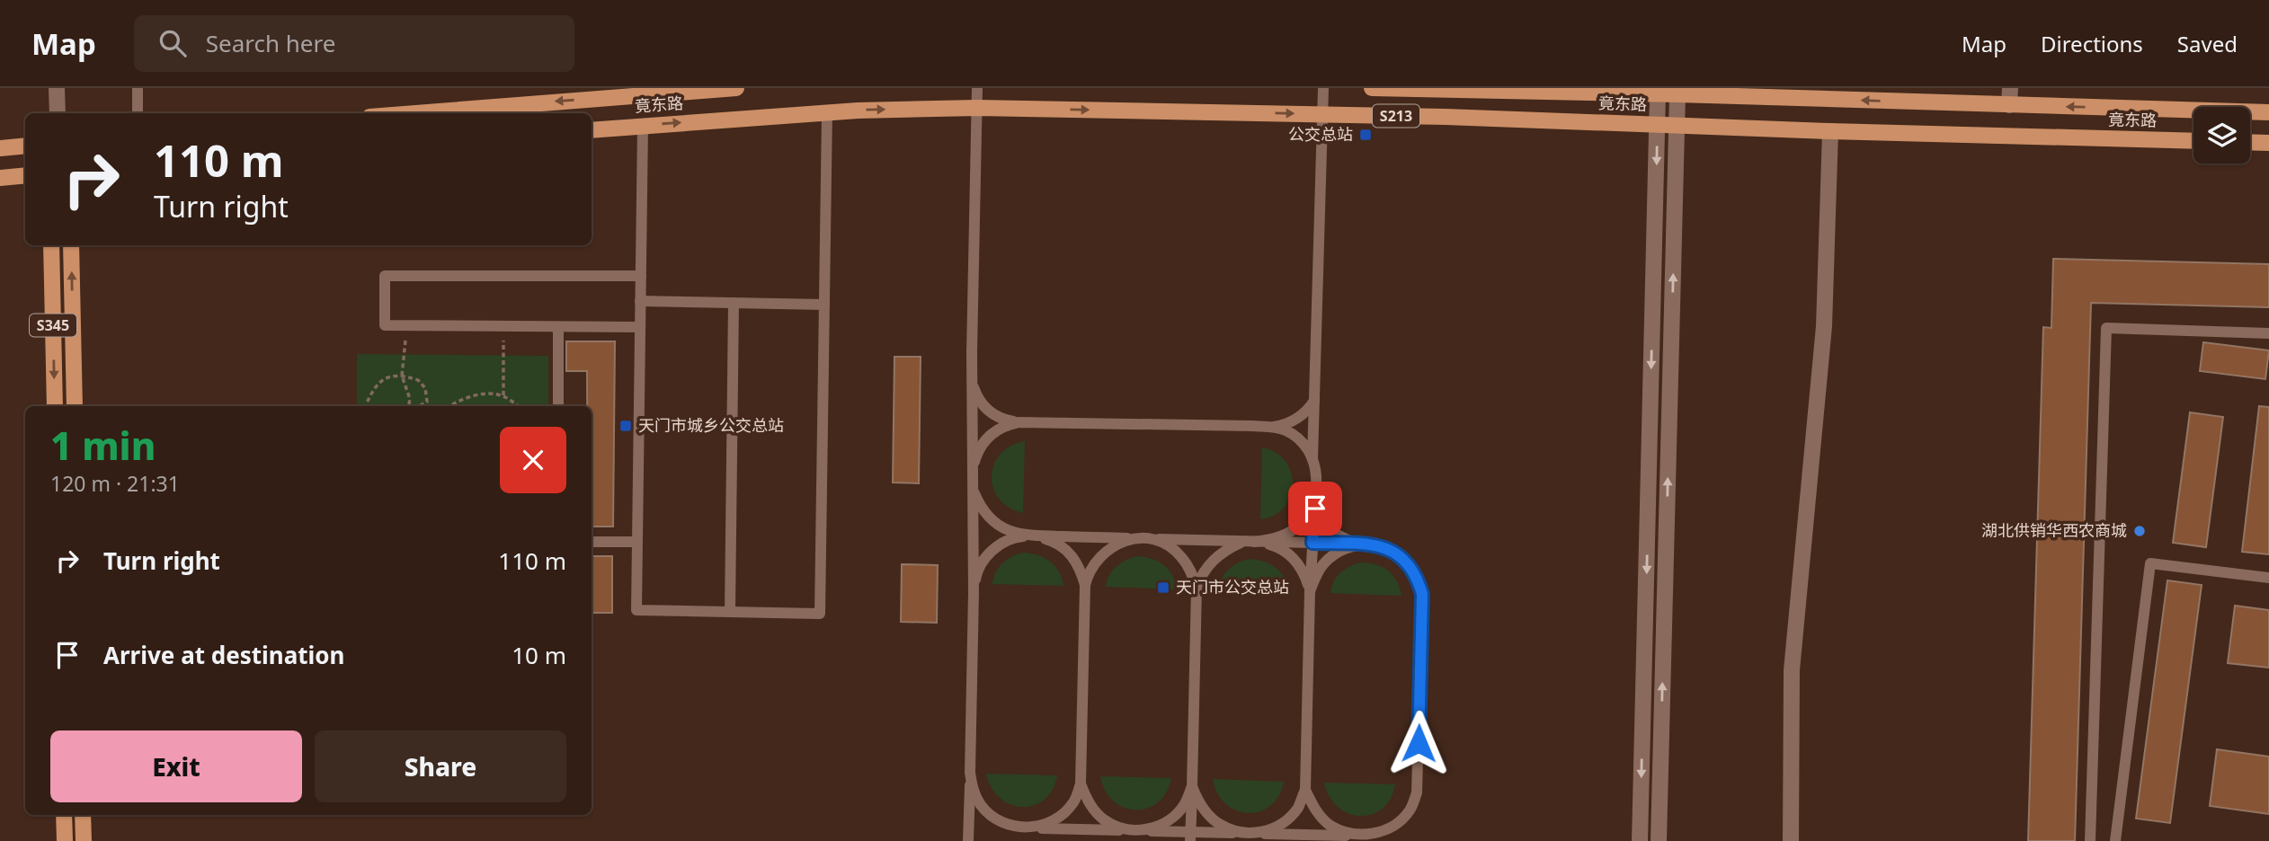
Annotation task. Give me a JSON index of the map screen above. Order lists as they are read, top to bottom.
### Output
{
  "streets": {
    "main road": ["竟东路", "S213", "S345"]
  },
  "places": {
    "transit": ["公交总站", "天门市城乡公交总站", "天门市公交总站"],
    "other": ["湖北供销华西农商城"]
  },
  "page": {
    "header": "Map",
    "search": "Search here",
    "nav": ["Map", "Directions", "Saved"],
    "turn": ["110 m", "Turn right"],
    "heading": ["1 min", "120 m · 21:31"],
    "list": [
      {
        "name": "Turn right",
        "value": "110 m"
      },
      {
        "name": "Arrive at destination",
        "value": "10 m"
      }
    ],
    "buttons": ["Exit", "Share"]
  }
}
